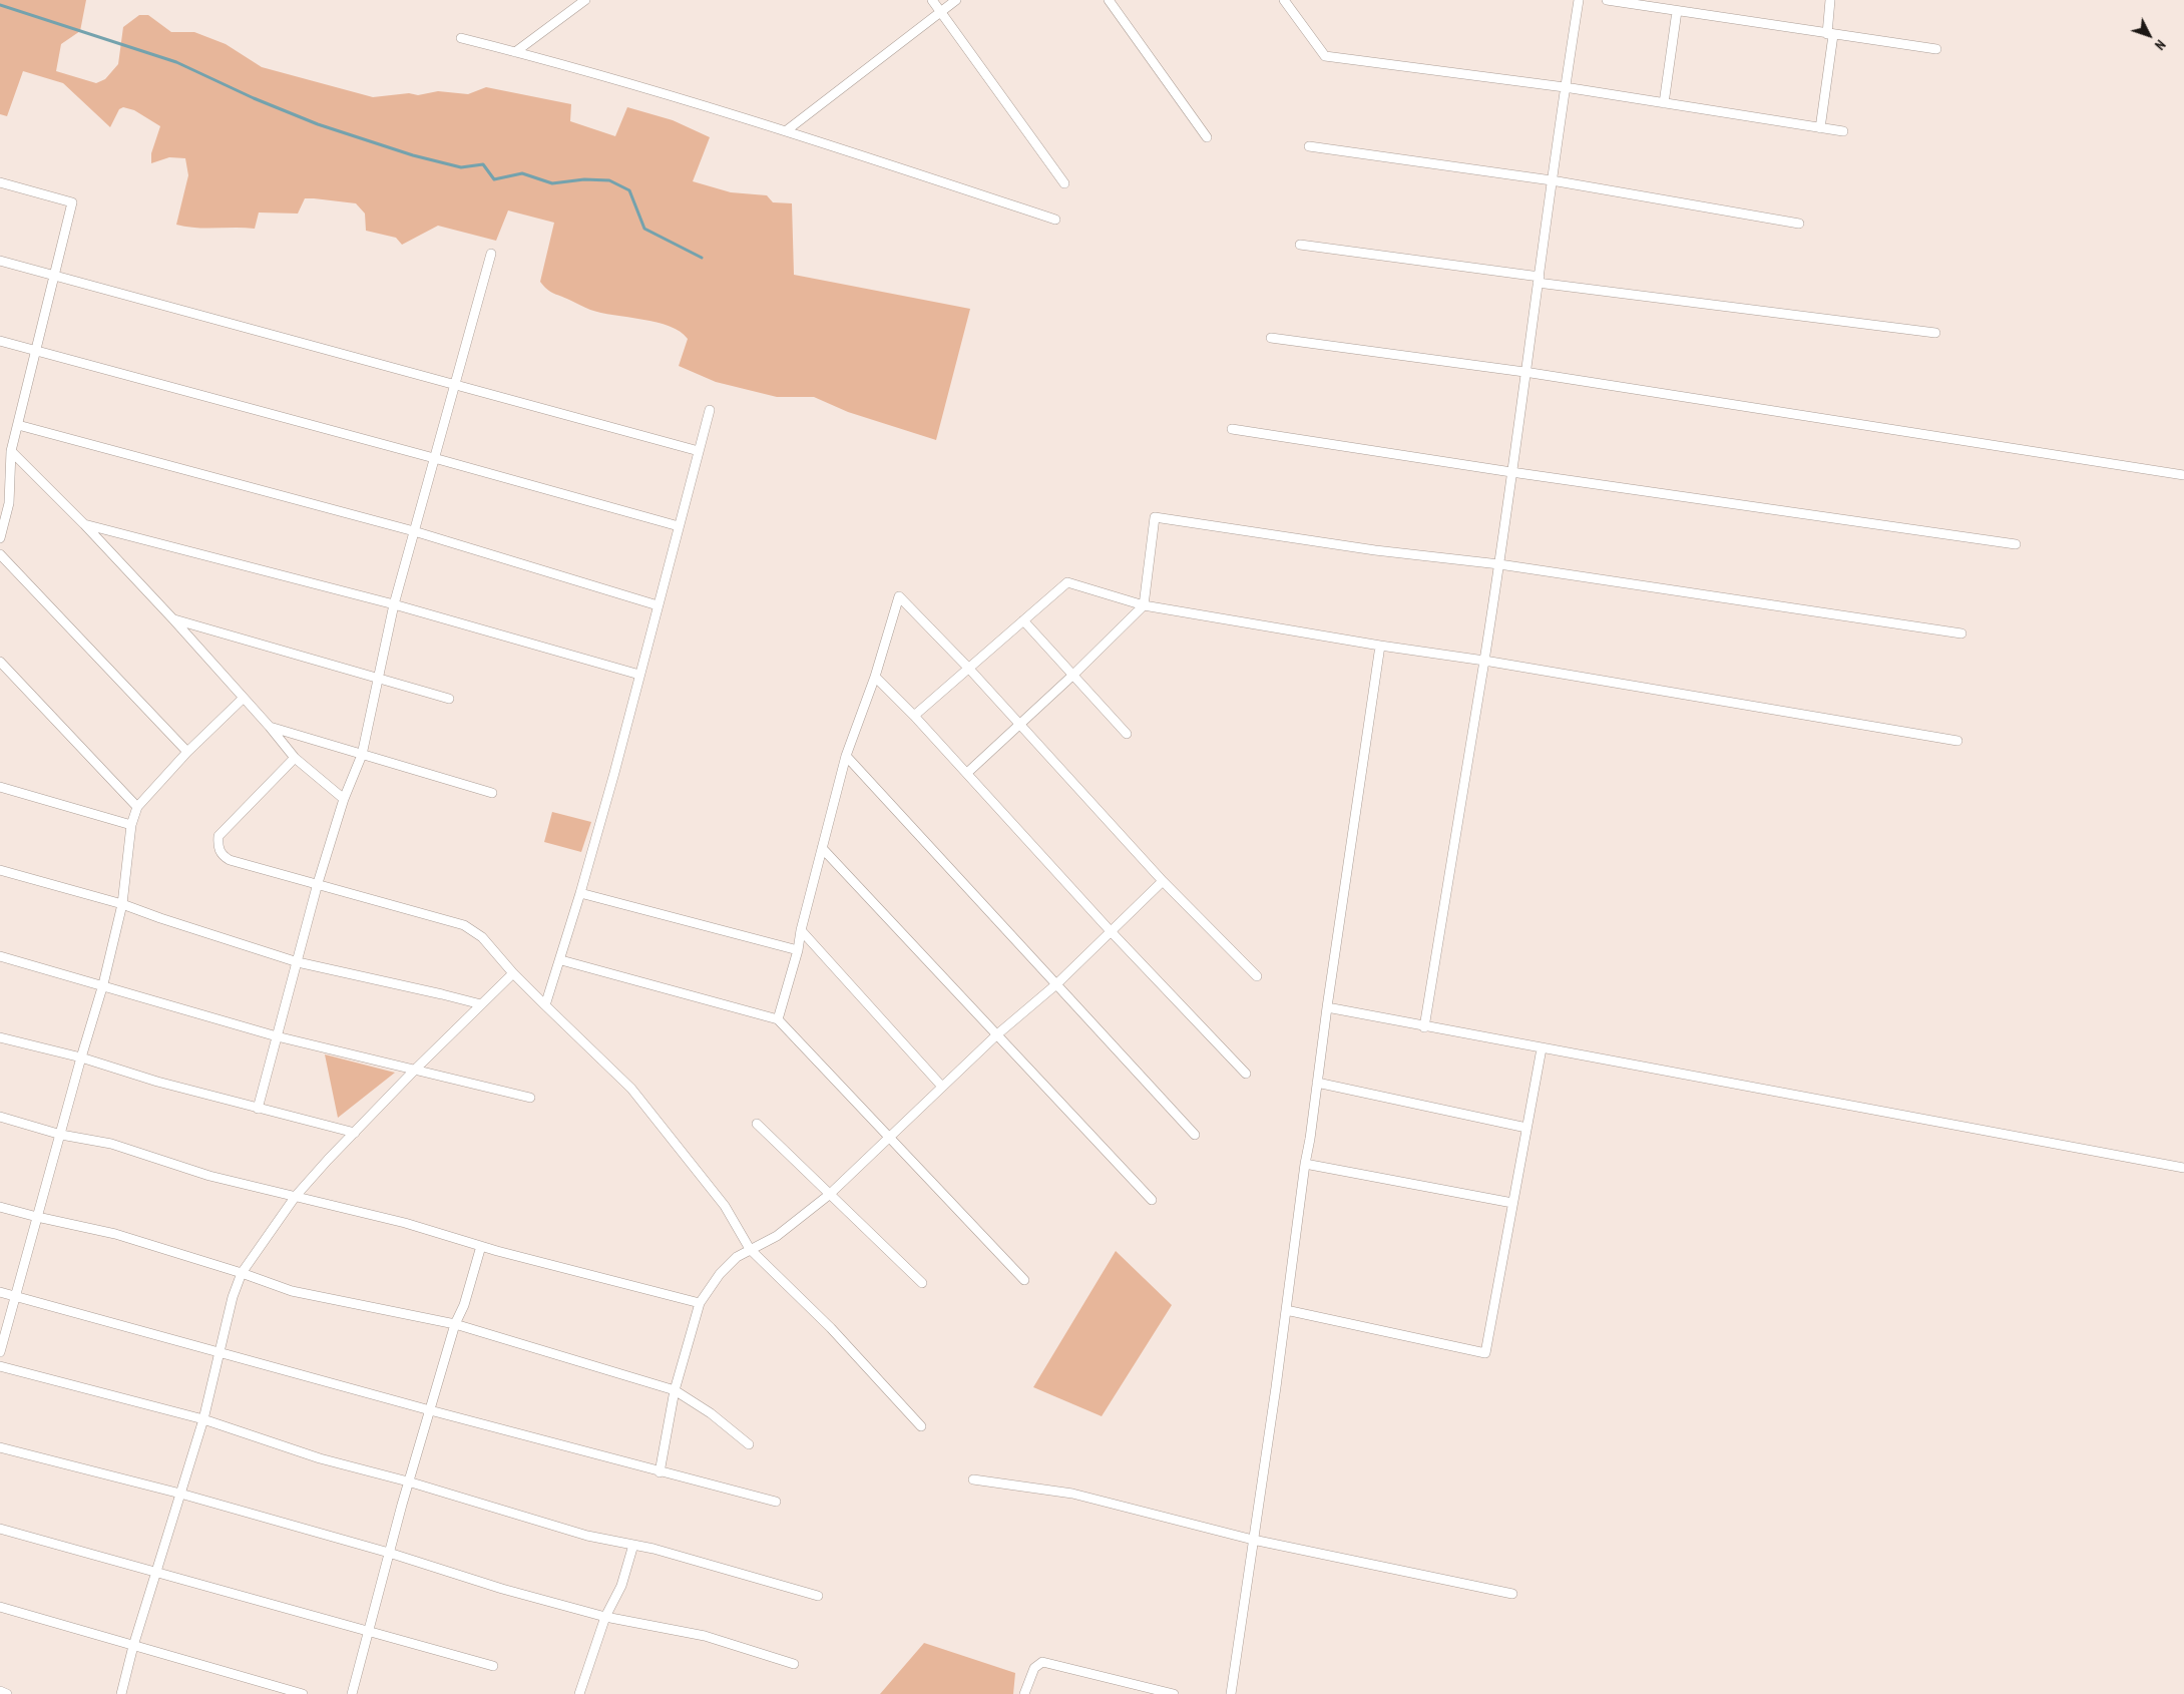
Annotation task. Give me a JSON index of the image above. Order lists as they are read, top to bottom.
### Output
{
  "north": "bottom right"
}
